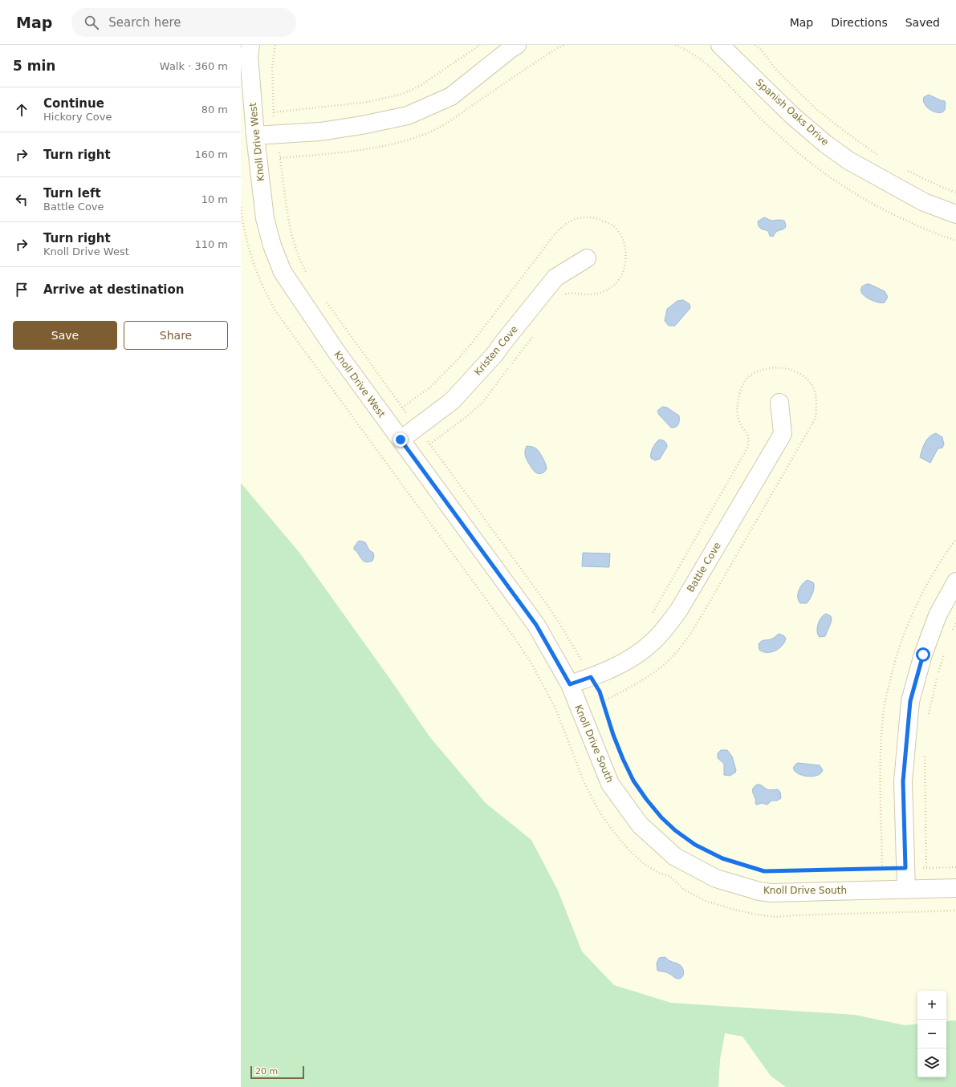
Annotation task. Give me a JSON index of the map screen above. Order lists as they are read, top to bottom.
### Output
{
  "streets": {
    "street": [
      "Spanish Oaks Drive",
      "Knoll Drive West",
      "Kristen Cove",
      "Battle Cove",
      "Knoll Drive South"
    ]
  },
  "crossings": [
    ["Knoll Drive West", "Kristen Cove"],
    ["Knoll Drive West", "Battle Cove"],
    ["Knoll Drive West", "Knoll Drive South"],
    ["Battle Cove", "Knoll Drive South"]
  ],
  "scale_bar": "20 m",
  "page": {
    "header": "Map",
    "search": "Search here",
    "nav": ["Map", "Directions", "Saved"],
    "heading": ["5 min", "Walk · 360 m"],
    "list": [
      ["Continue", "Hickory Cove", "80 m"],
      ["Turn right", "160 m"],
      ["Turn left", "Battle Cove", "10 m"],
      ["Turn right", "Knoll Drive West", "110 m"],
      "Arrive at destination"
    ],
    "buttons": ["Save", "Share"],
    "map_buttons": ["+", "−"],
    "scale": "20 m"
  }
}
